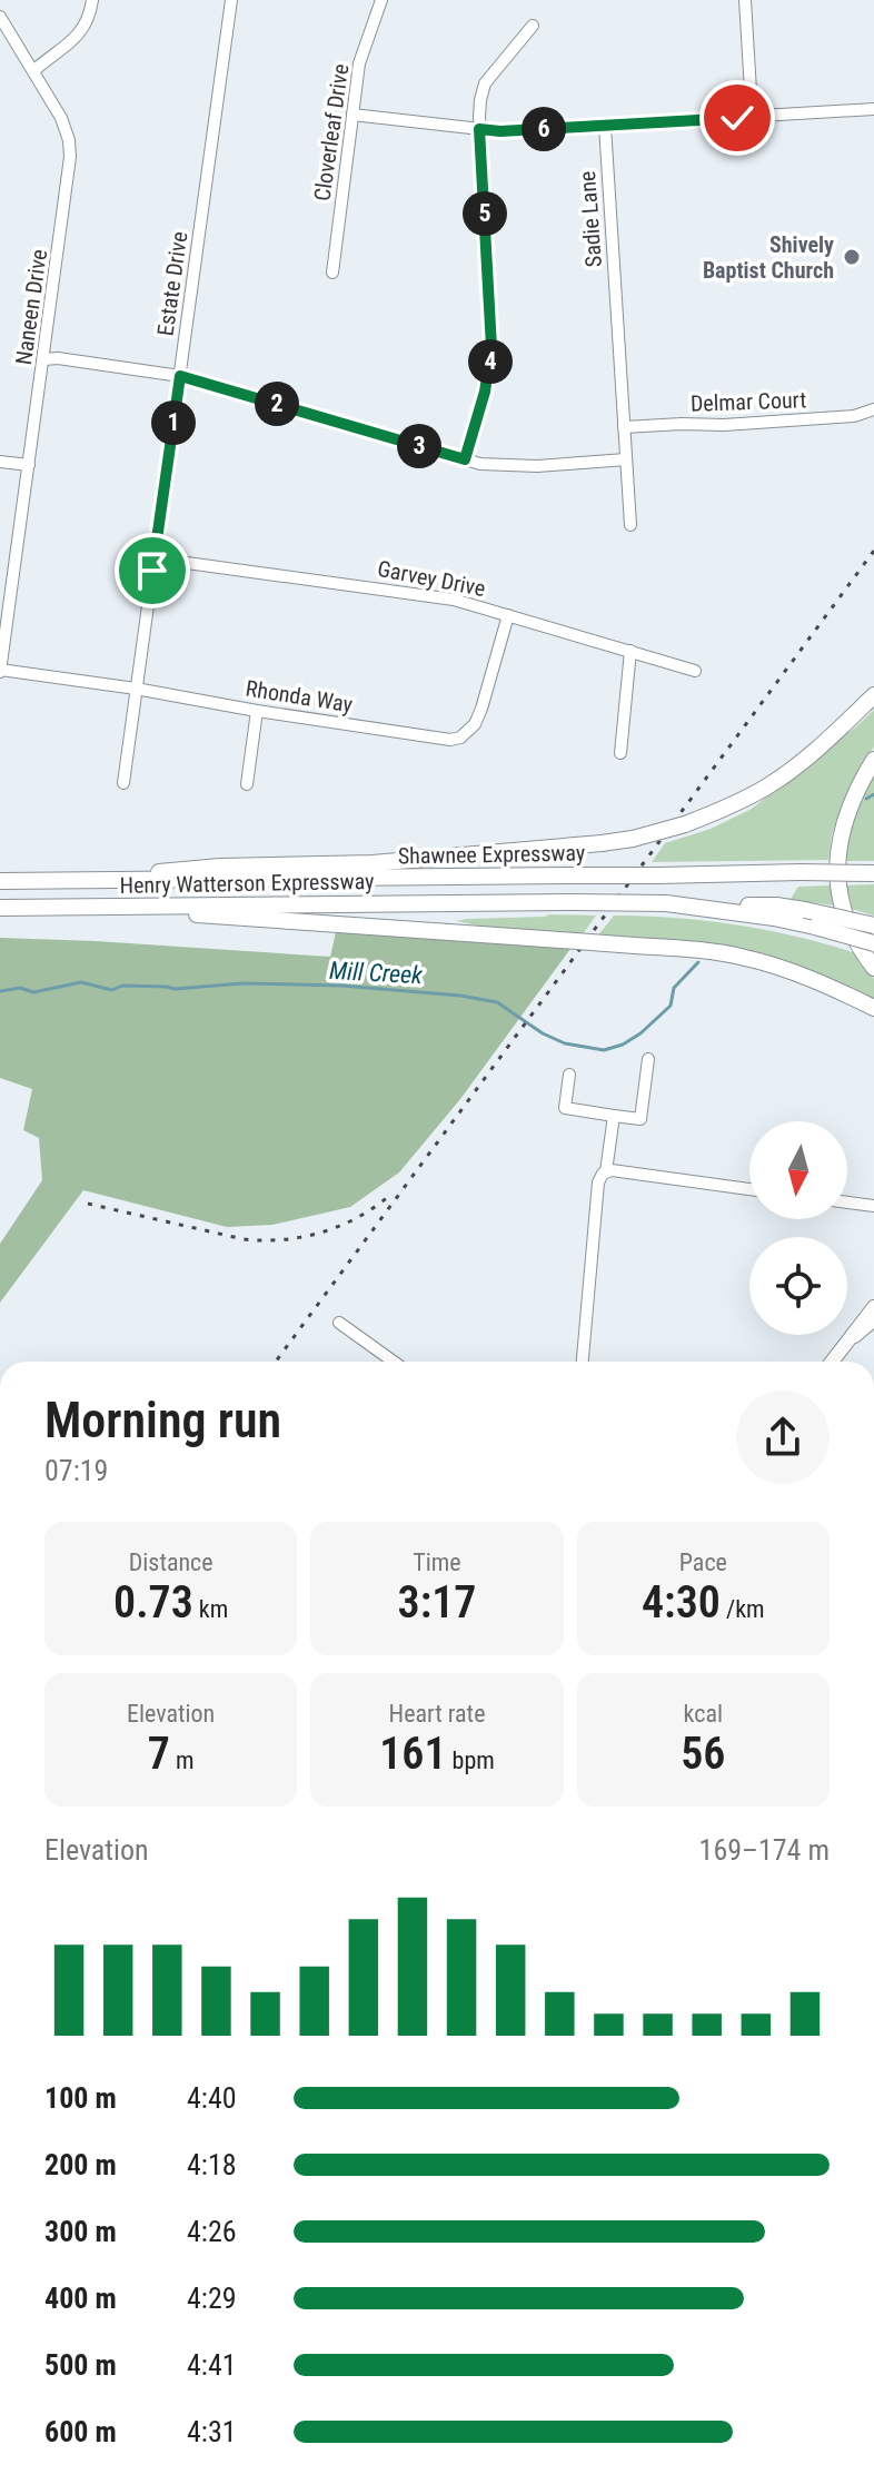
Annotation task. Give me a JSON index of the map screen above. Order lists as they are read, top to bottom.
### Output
{
  "streets": {
    "highway": ["Shawnee Expressway", "Henry Watterson Expressway"],
    "street": [
      "Cloverleaf Drive",
      "Sadie Lane",
      "Estate Drive",
      "Naneen Drive",
      "Delmar Court",
      "Garvey Drive",
      "Rhonda Way"
    ]
  },
  "crossings": [
    ["Sadie Lane", "Delmar Court"],
    ["Estate Drive", "Garvey Drive"],
    ["Estate Drive", "Rhonda Way"],
    ["Naneen Drive", "Rhonda Way"],
    ["Garvey Drive", "Rhonda Way"],
    ["Shawnee Expressway", "Henry Watterson Expressway"]
  ],
  "water": ["Mill Creek"],
  "places": ["Shively Baptist Church"],
  "north": "bottom",
  "page": {
    "pins": [
      "6",
      "5",
      "4",
      "2",
      "1",
      "3"
    ],
    "heading": ["Morning run", "07:19"],
    "stats": [
      ["Distance", "0.73 km"],
      ["Time", "3:17"],
      ["Pace", "4:30 /km"],
      ["Elevation", "7 m"],
      ["Heart rate", "161 bpm"],
      ["kcal", "56"]
    ],
    "chart": ["Elevation", "169–174 m"],
    "list": [
      {
        "name": "100 m",
        "note": "4:40"
      },
      {
        "name": "200 m",
        "note": "4:18"
      },
      {
        "name": "300 m",
        "note": "4:26"
      },
      {
        "name": "400 m",
        "note": "4:29"
      },
      {
        "name": "500 m",
        "note": "4:41"
      },
      {
        "name": "600 m",
        "note": "4:31"
      }
    ]
  }
}
